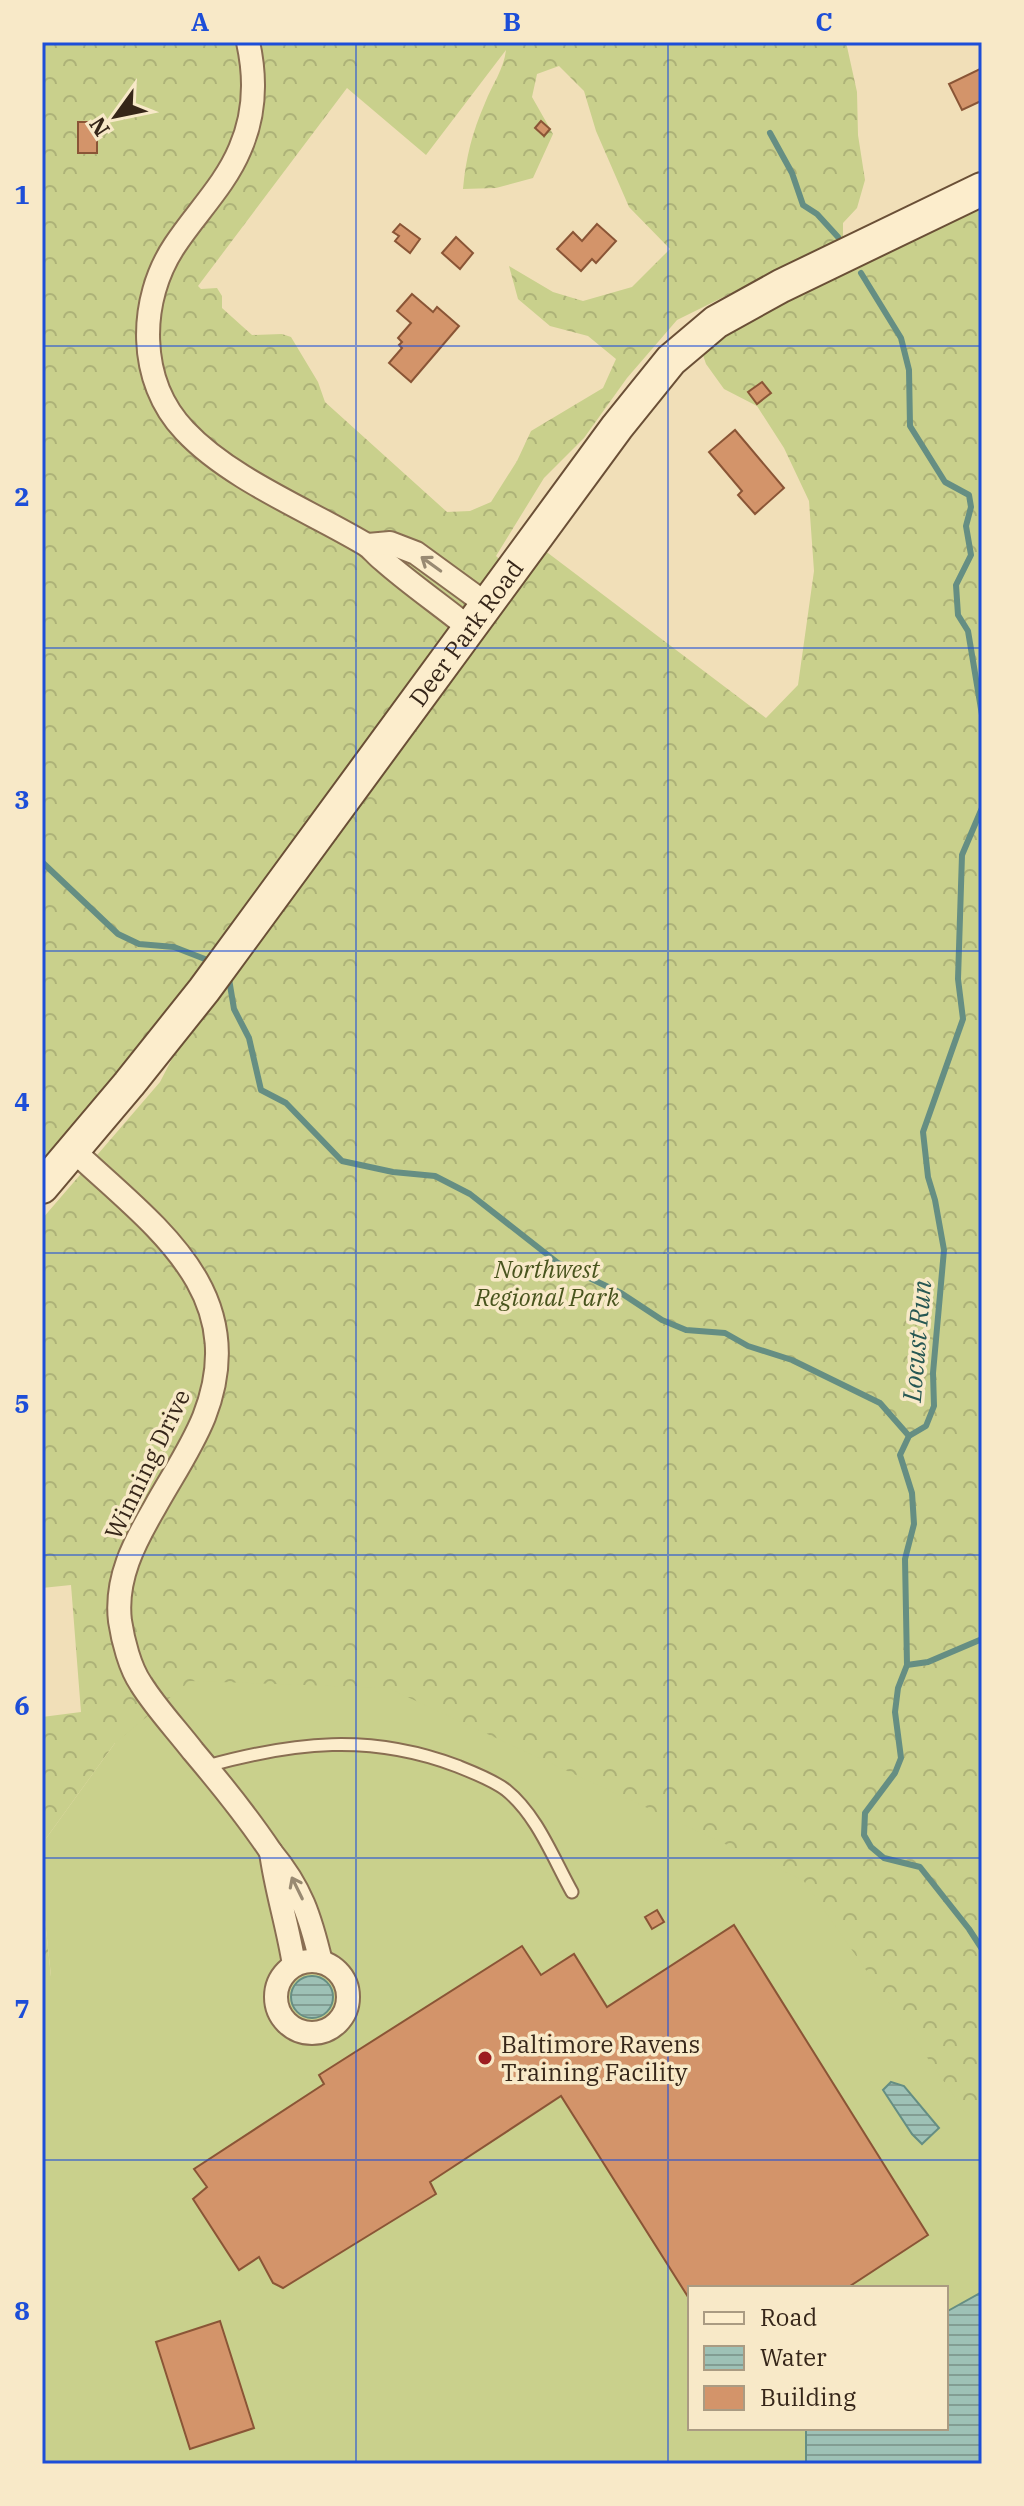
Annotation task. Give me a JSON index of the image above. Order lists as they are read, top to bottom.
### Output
{
  "streets": {
    "street": ["Deer Park Road", "Winning Drive"]
  },
  "crossings": [
    ["Deer Park Road", "Winning Drive"]
  ],
  "water": ["Locust Run"],
  "parks": ["Northwest Regional Park"],
  "places": ["Baltimore Ravens Training Facility"],
  "legend": ["Road", "Water", "Building"],
  "north": "bottom left",
  "grid": {
    "columns": ["A", "B", "C"],
    "rows": [
      "1",
      "2",
      "3",
      "4",
      "5",
      "6",
      "7",
      "8"
    ]
  }
}
